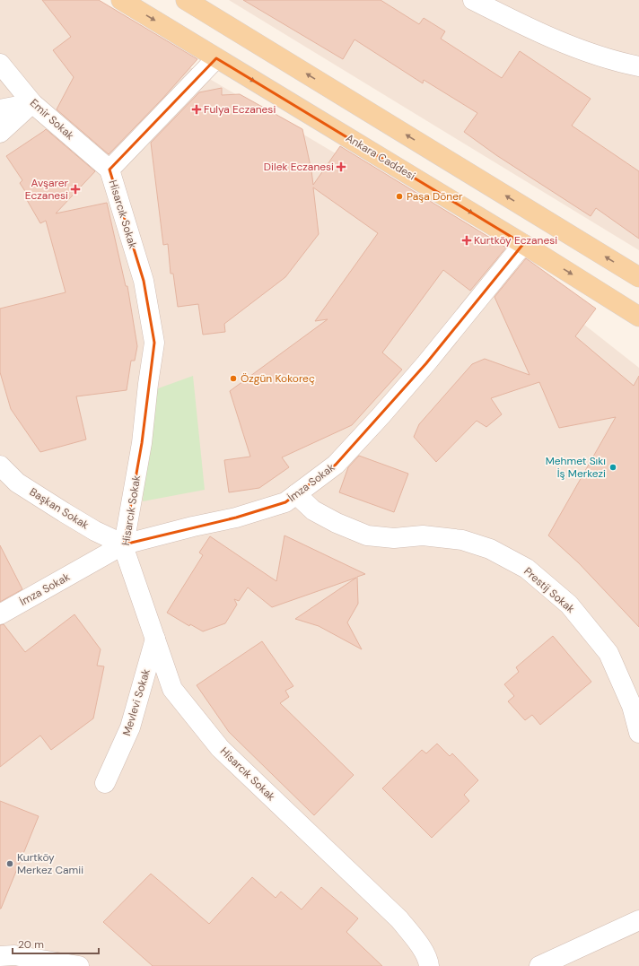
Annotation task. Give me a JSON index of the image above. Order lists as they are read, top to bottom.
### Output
{
  "streets": {
    "main road": ["Ankara Caddesi"],
    "street": [
      "Emir Sokak",
      "Hisarcık Sokak",
      "İmza Sokak",
      "Başkan Sokak",
      "Prestij Sokak",
      "Mevlevi Sokak"
    ]
  },
  "crossings": [
    ["Emir Sokak", "Hisarcık Sokak"],
    ["Ankara Caddesi", "Hisarcık Sokak"],
    ["Ankara Caddesi", "İmza Sokak"],
    ["Hisarcık Sokak", "İmza Sokak"],
    ["Hisarcık Sokak", "Başkan Sokak"],
    ["Hisarcık Sokak", "Mevlevi Sokak"],
    ["İmza Sokak", "Başkan Sokak"],
    ["İmza Sokak", "Prestij Sokak"]
  ],
  "places": {
    "health": [
      "Fulya Eczanesi",
      "Dilek Eczanesi",
      "Avşarer Eczanesi",
      "Kurtköy Eczanesi"
    ],
    "other": [
      "Paşa Döner",
      "Özgün Kokoreç",
      "Mehmet Sıkı İş Merkezi",
      "Kurtköy Merkez Camii"
    ]
  },
  "scale_bar": "20 m"
}
